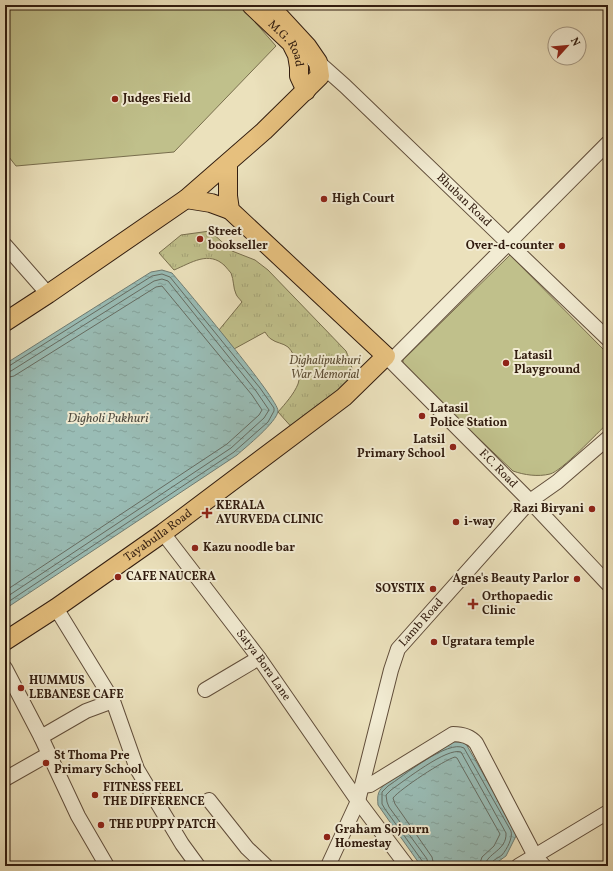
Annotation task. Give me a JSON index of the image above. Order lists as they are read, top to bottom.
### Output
{
  "streets": {
    "main road": ["M.G. Road", "Tayabulla Road"],
    "street": [
      "Bhuban Road",
      "F.C. Road",
      "Lamb Road",
      "Satya Bora Lane"
    ]
  },
  "crossings": [
    ["F.C. Road", "Tayabulla Road"],
    ["F.C. Road", "Lamb Road"],
    ["Tayabulla Road", "Satya Bora Lane"],
    ["Lamb Road", "Satya Bora Lane"]
  ],
  "water": ["Digholi Pukhuri"],
  "parks": ["Dighalipukhuri War Memorial"],
  "places": {
    "other": [
      "Judges Field",
      "High Court",
      "Street bookseller",
      "Over-d-counter",
      "Latasil Playground",
      "Latasil Police Station",
      "Latsil Primary School",
      "Razi Biryani",
      "i-way",
      "Kazu noodle bar",
      "CAFE NAUCERA",
      "Agne's Beauty Parlor",
      "SOYSTIX",
      "Ugratara temple",
      "HUMMUS LEBANESE CAFE",
      "St Thoma Pre Primary School",
      "FITNESS FEEL THE DIFFERENCE",
      "THE PUPPY PATCH",
      "Graham Sojourn Homestay"
    ],
    "health": ["KERALA AYURVEDA CLINIC", "Orthopaedic Clinic"]
  },
  "north": "top right"
}
